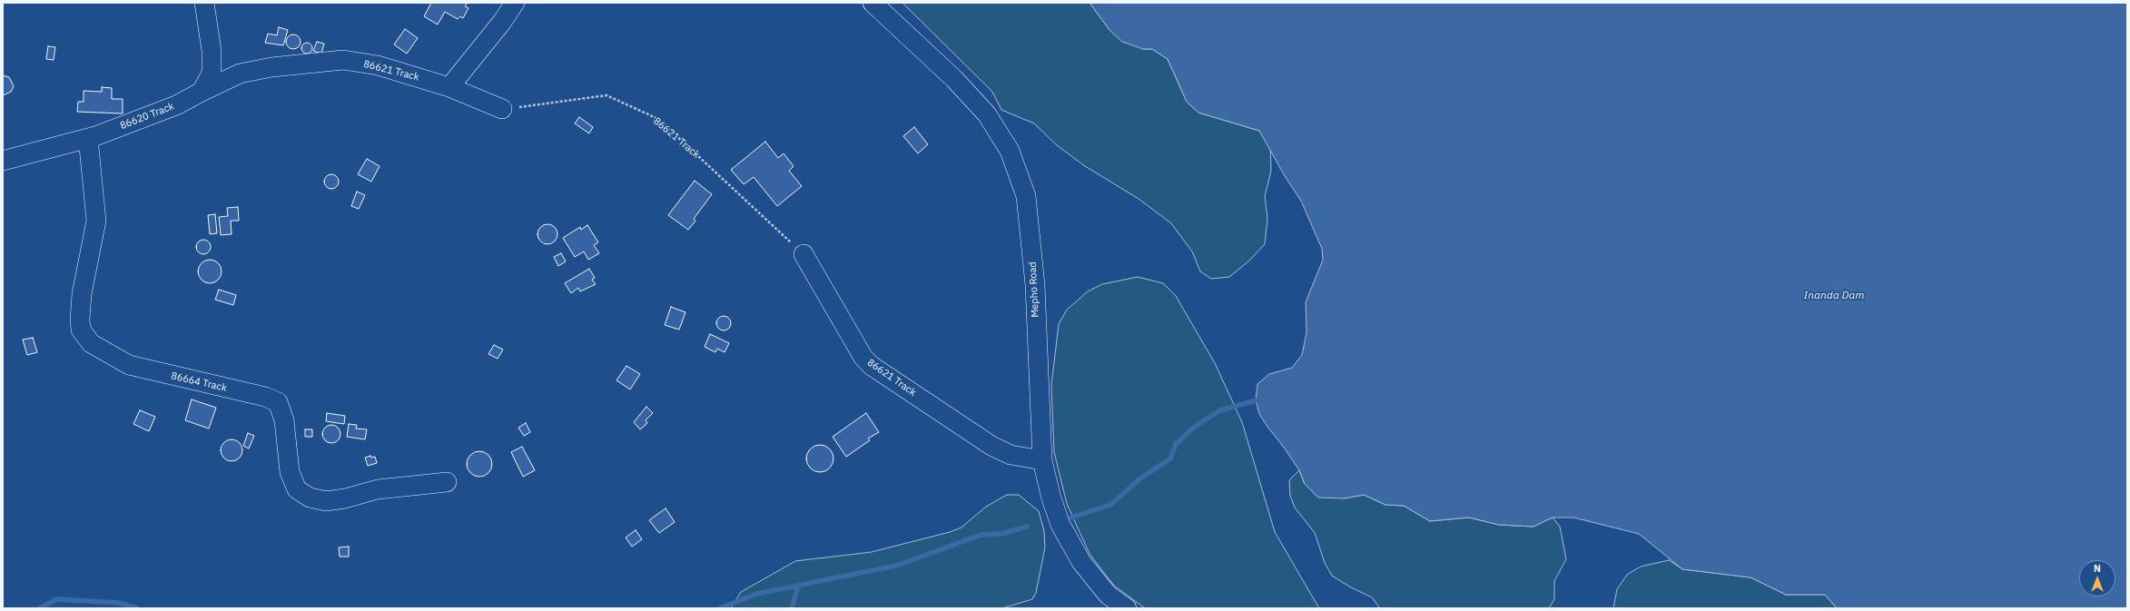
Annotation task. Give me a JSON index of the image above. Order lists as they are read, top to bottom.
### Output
{
  "streets": {
    "street": [
      "86621 Track",
      "86620 Track",
      "Mepho Road",
      "86664 Track"
    ]
  },
  "crossings": [
    ["86621 Track", "86620 Track"],
    ["86621 Track", "Mepho Road"],
    ["86620 Track", "86664 Track"]
  ],
  "water": ["Inanda Dam"],
  "north": "top"
}
